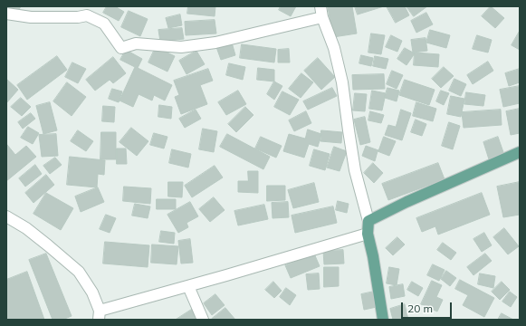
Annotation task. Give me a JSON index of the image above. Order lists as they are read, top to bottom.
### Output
{
  "scale_bar": "20 m"
}
